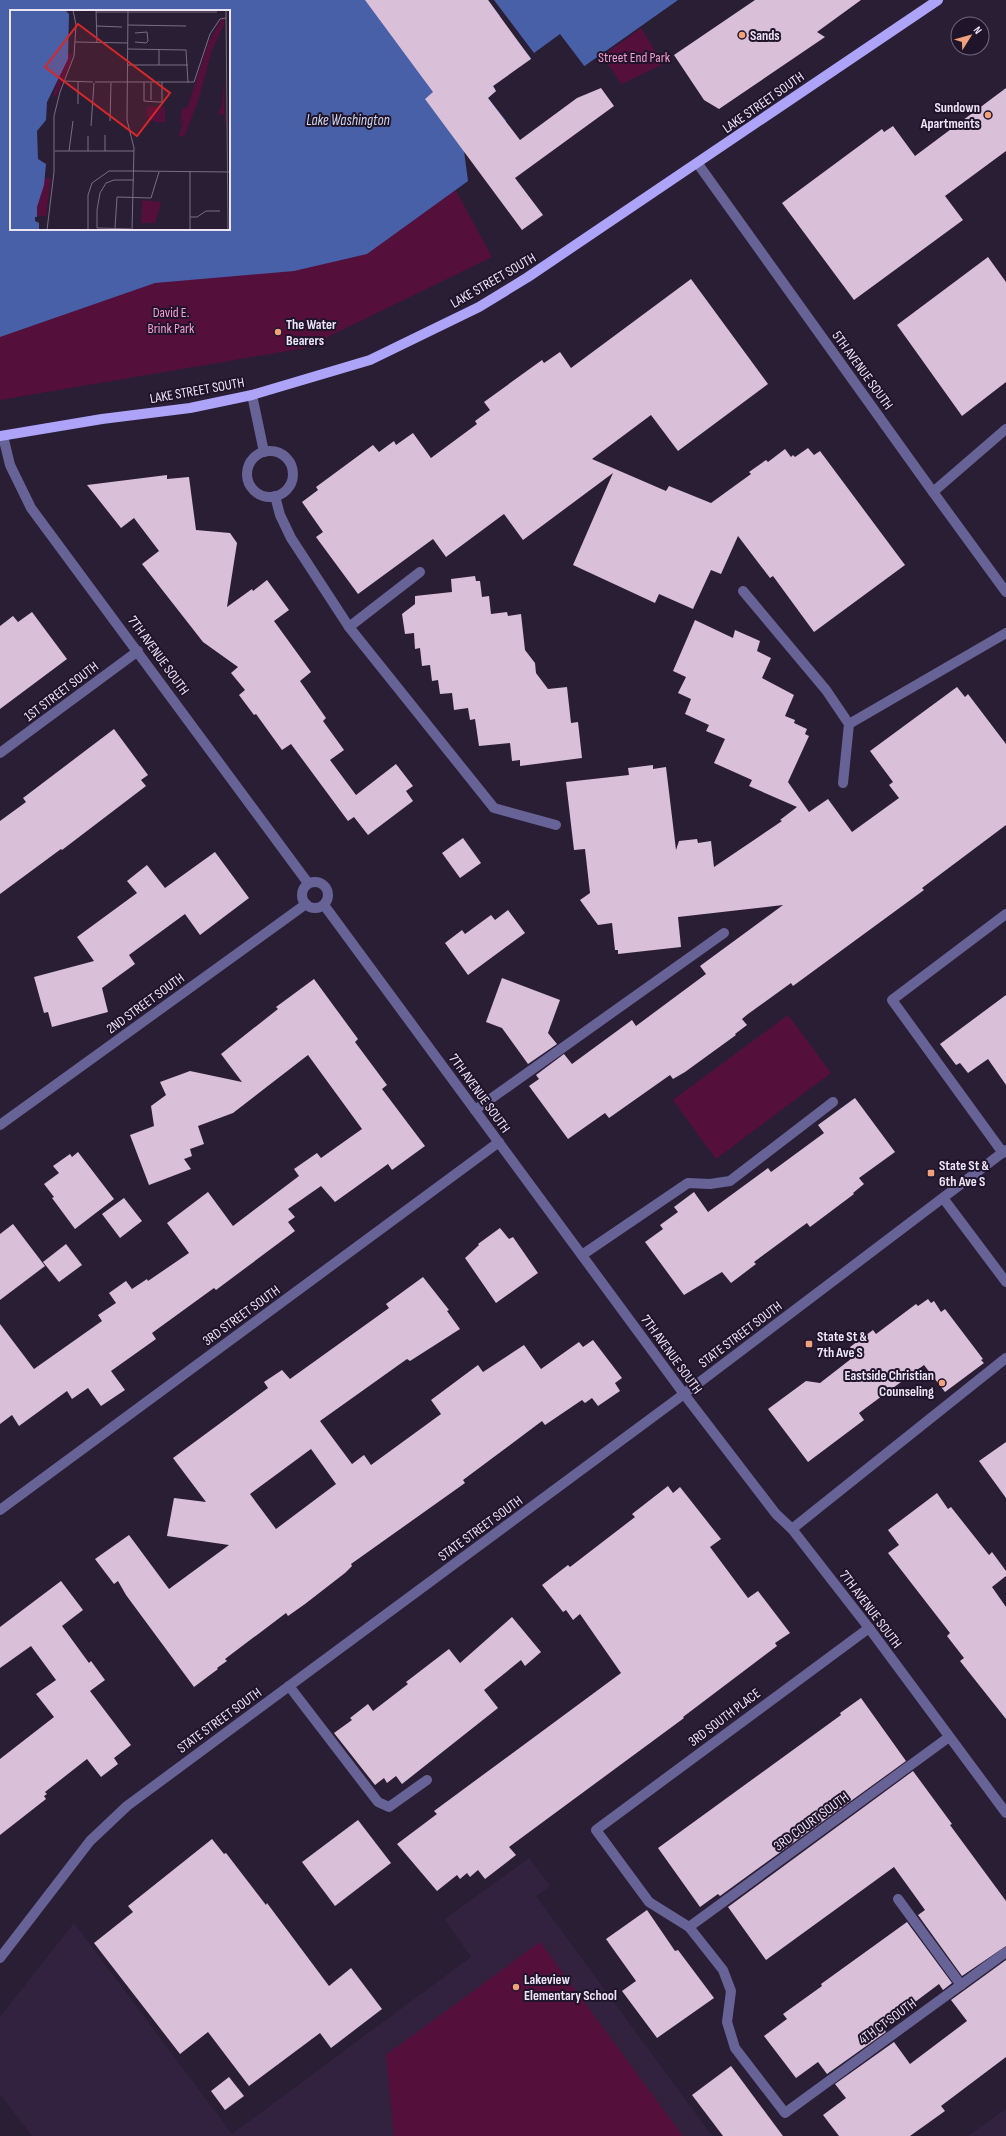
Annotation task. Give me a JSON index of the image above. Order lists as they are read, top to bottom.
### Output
{
  "streets": {
    "main road": ["LAKE STREET SOUTH"],
    "street": [
      "5TH AVENUE SOUTH",
      "7TH AVENUE SOUTH",
      "1ST STREET SOUTH",
      "2ND STREET SOUTH",
      "3RD STREET SOUTH",
      "STATE STREET SOUTH",
      "3RD SOUTH PLACE",
      "3RD COURT SOUTH",
      "4TH CT SOUTH"
    ]
  },
  "crossings": [
    ["LAKE STREET SOUTH", "5TH AVENUE SOUTH"],
    ["LAKE STREET SOUTH", "7TH AVENUE SOUTH"],
    ["7TH AVENUE SOUTH", "1ST STREET SOUTH"],
    ["7TH AVENUE SOUTH", "2ND STREET SOUTH"],
    ["7TH AVENUE SOUTH", "3RD STREET SOUTH"],
    ["7TH AVENUE SOUTH", "STATE STREET SOUTH"],
    ["7TH AVENUE SOUTH", "3RD SOUTH PLACE"],
    ["7TH AVENUE SOUTH", "3RD COURT SOUTH"],
    ["3RD SOUTH PLACE", "3RD COURT SOUTH"],
    ["3RD SOUTH PLACE", "4TH CT SOUTH"],
    ["3RD COURT SOUTH", "4TH CT SOUTH"]
  ],
  "water": ["Lake Washington"],
  "parks": ["Street End Park", "David E. Brink Park"],
  "places": {
    "other": [
      "Sands",
      "Sundown Apartments",
      "The Water Bearers",
      "Eastside Christian Counseling",
      "Lakeview Elementary School"
    ],
    "transit": ["State St & 6th Ave S", "State St & 7th Ave S"]
  },
  "north": "top right"
}
